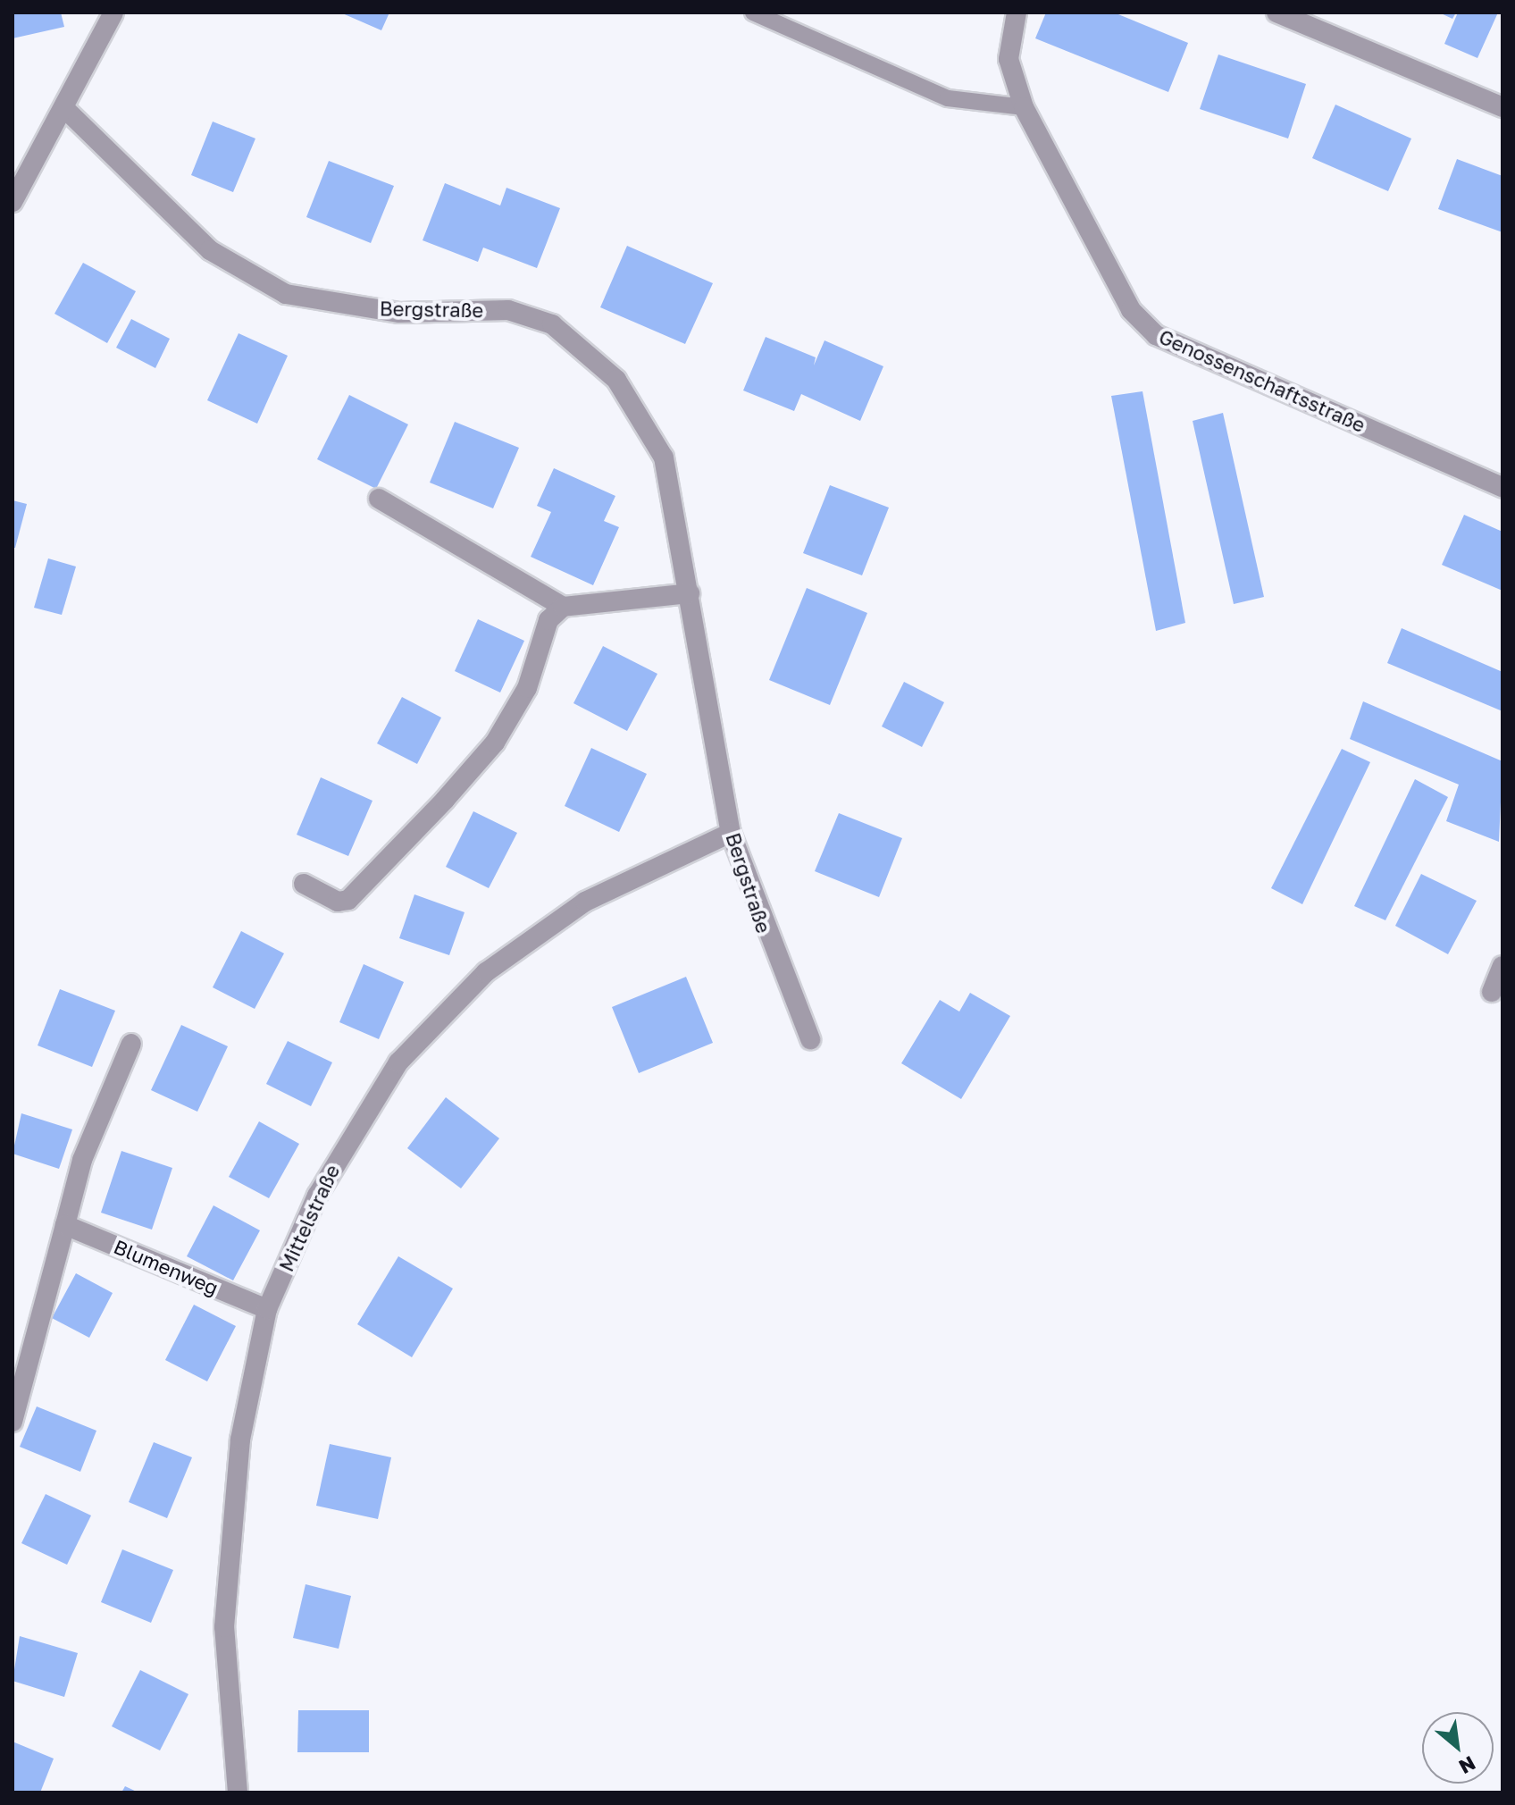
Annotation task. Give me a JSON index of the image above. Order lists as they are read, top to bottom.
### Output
{
  "streets": {
    "street": [
      "Bergstraße",
      "Genossenschaftsstraße",
      "Mittelstraße",
      "Blumenweg"
    ]
  },
  "crossings": [
    ["Bergstraße", "Mittelstraße"],
    ["Mittelstraße", "Blumenweg"]
  ],
  "north": "bottom right"
}
